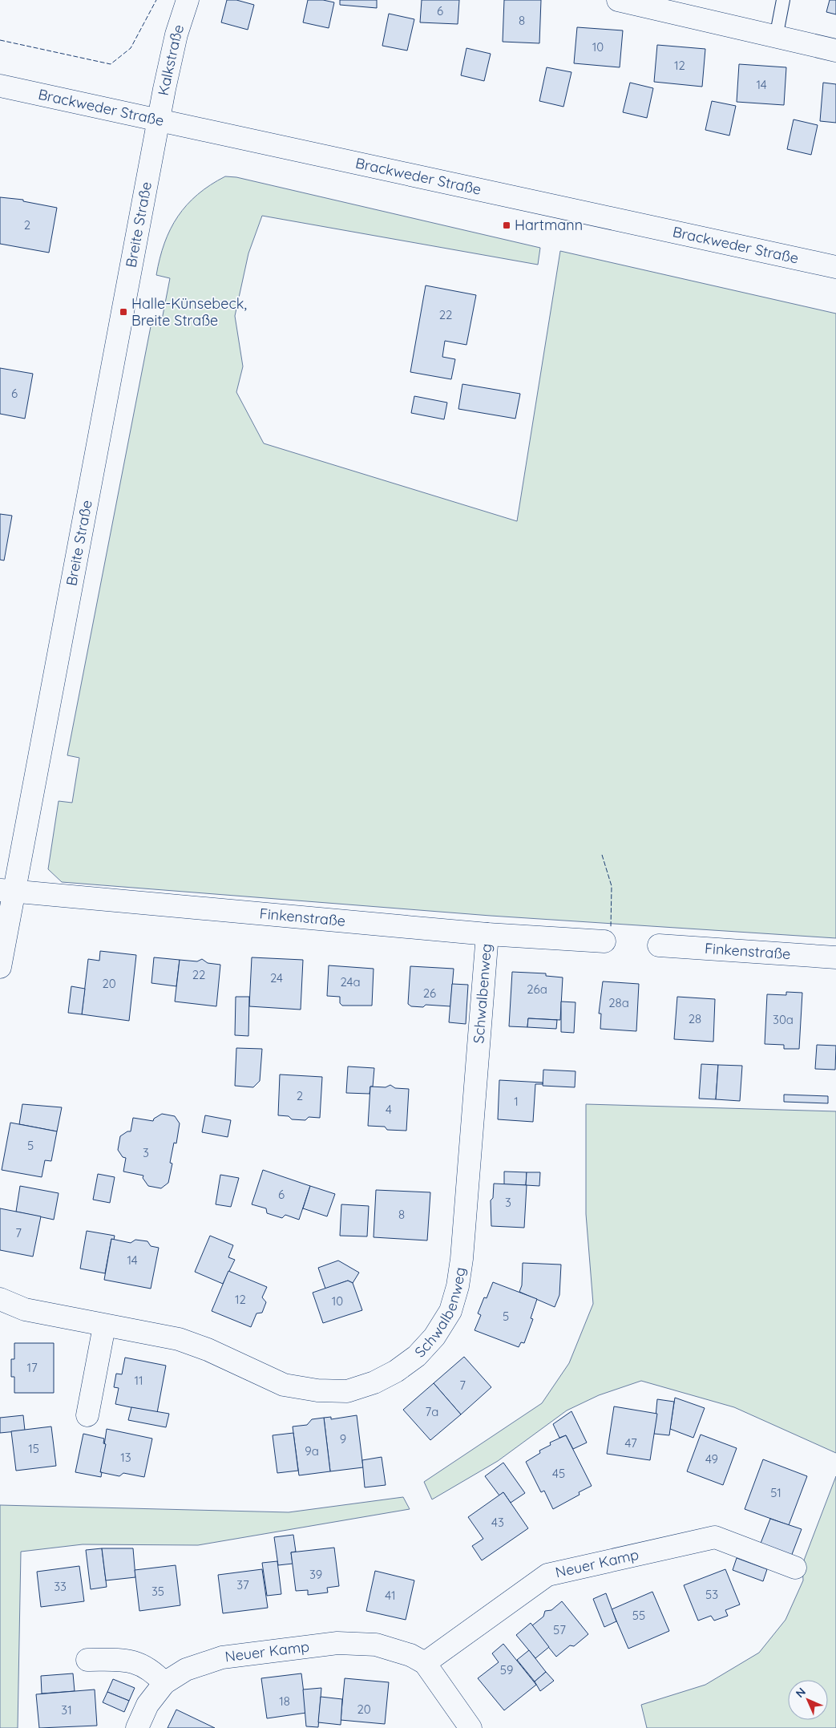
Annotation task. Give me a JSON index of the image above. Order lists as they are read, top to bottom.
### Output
{
  "streets": {
    "street": [
      "Kalkstraße",
      "Brackweder Straße",
      "Breite Straße",
      "Finkenstraße",
      "Schwalbenweg",
      "Neuer Kamp"
    ]
  },
  "crossings": [
    ["Kalkstraße", "Brackweder Straße"],
    ["Kalkstraße", "Breite Straße"],
    ["Brackweder Straße", "Breite Straße"],
    ["Breite Straße", "Finkenstraße"],
    ["Finkenstraße", "Schwalbenweg"]
  ],
  "places": {
    "transit": ["Hartmann", "Halle-Künsebeck, Breite Straße"]
  },
  "house_numbers": [
    "6",
    "8",
    "10",
    "12",
    "14",
    "2",
    "22",
    "6",
    "22",
    "24",
    "24a",
    "20",
    "26a",
    "26",
    "28a",
    "28",
    "30a",
    "2",
    "1",
    "4",
    "5",
    "3",
    "6",
    "3",
    "8",
    "7",
    "14",
    "12",
    "10",
    "5",
    "17",
    "11",
    "7",
    "7a",
    "9",
    "47",
    "15",
    "9a",
    "13",
    "49",
    "45",
    "51",
    "43",
    "39",
    "37",
    "33",
    "35",
    "53",
    "41",
    "55",
    "57",
    "59",
    "18",
    "20",
    "31"
  ],
  "north": "top left"
}
